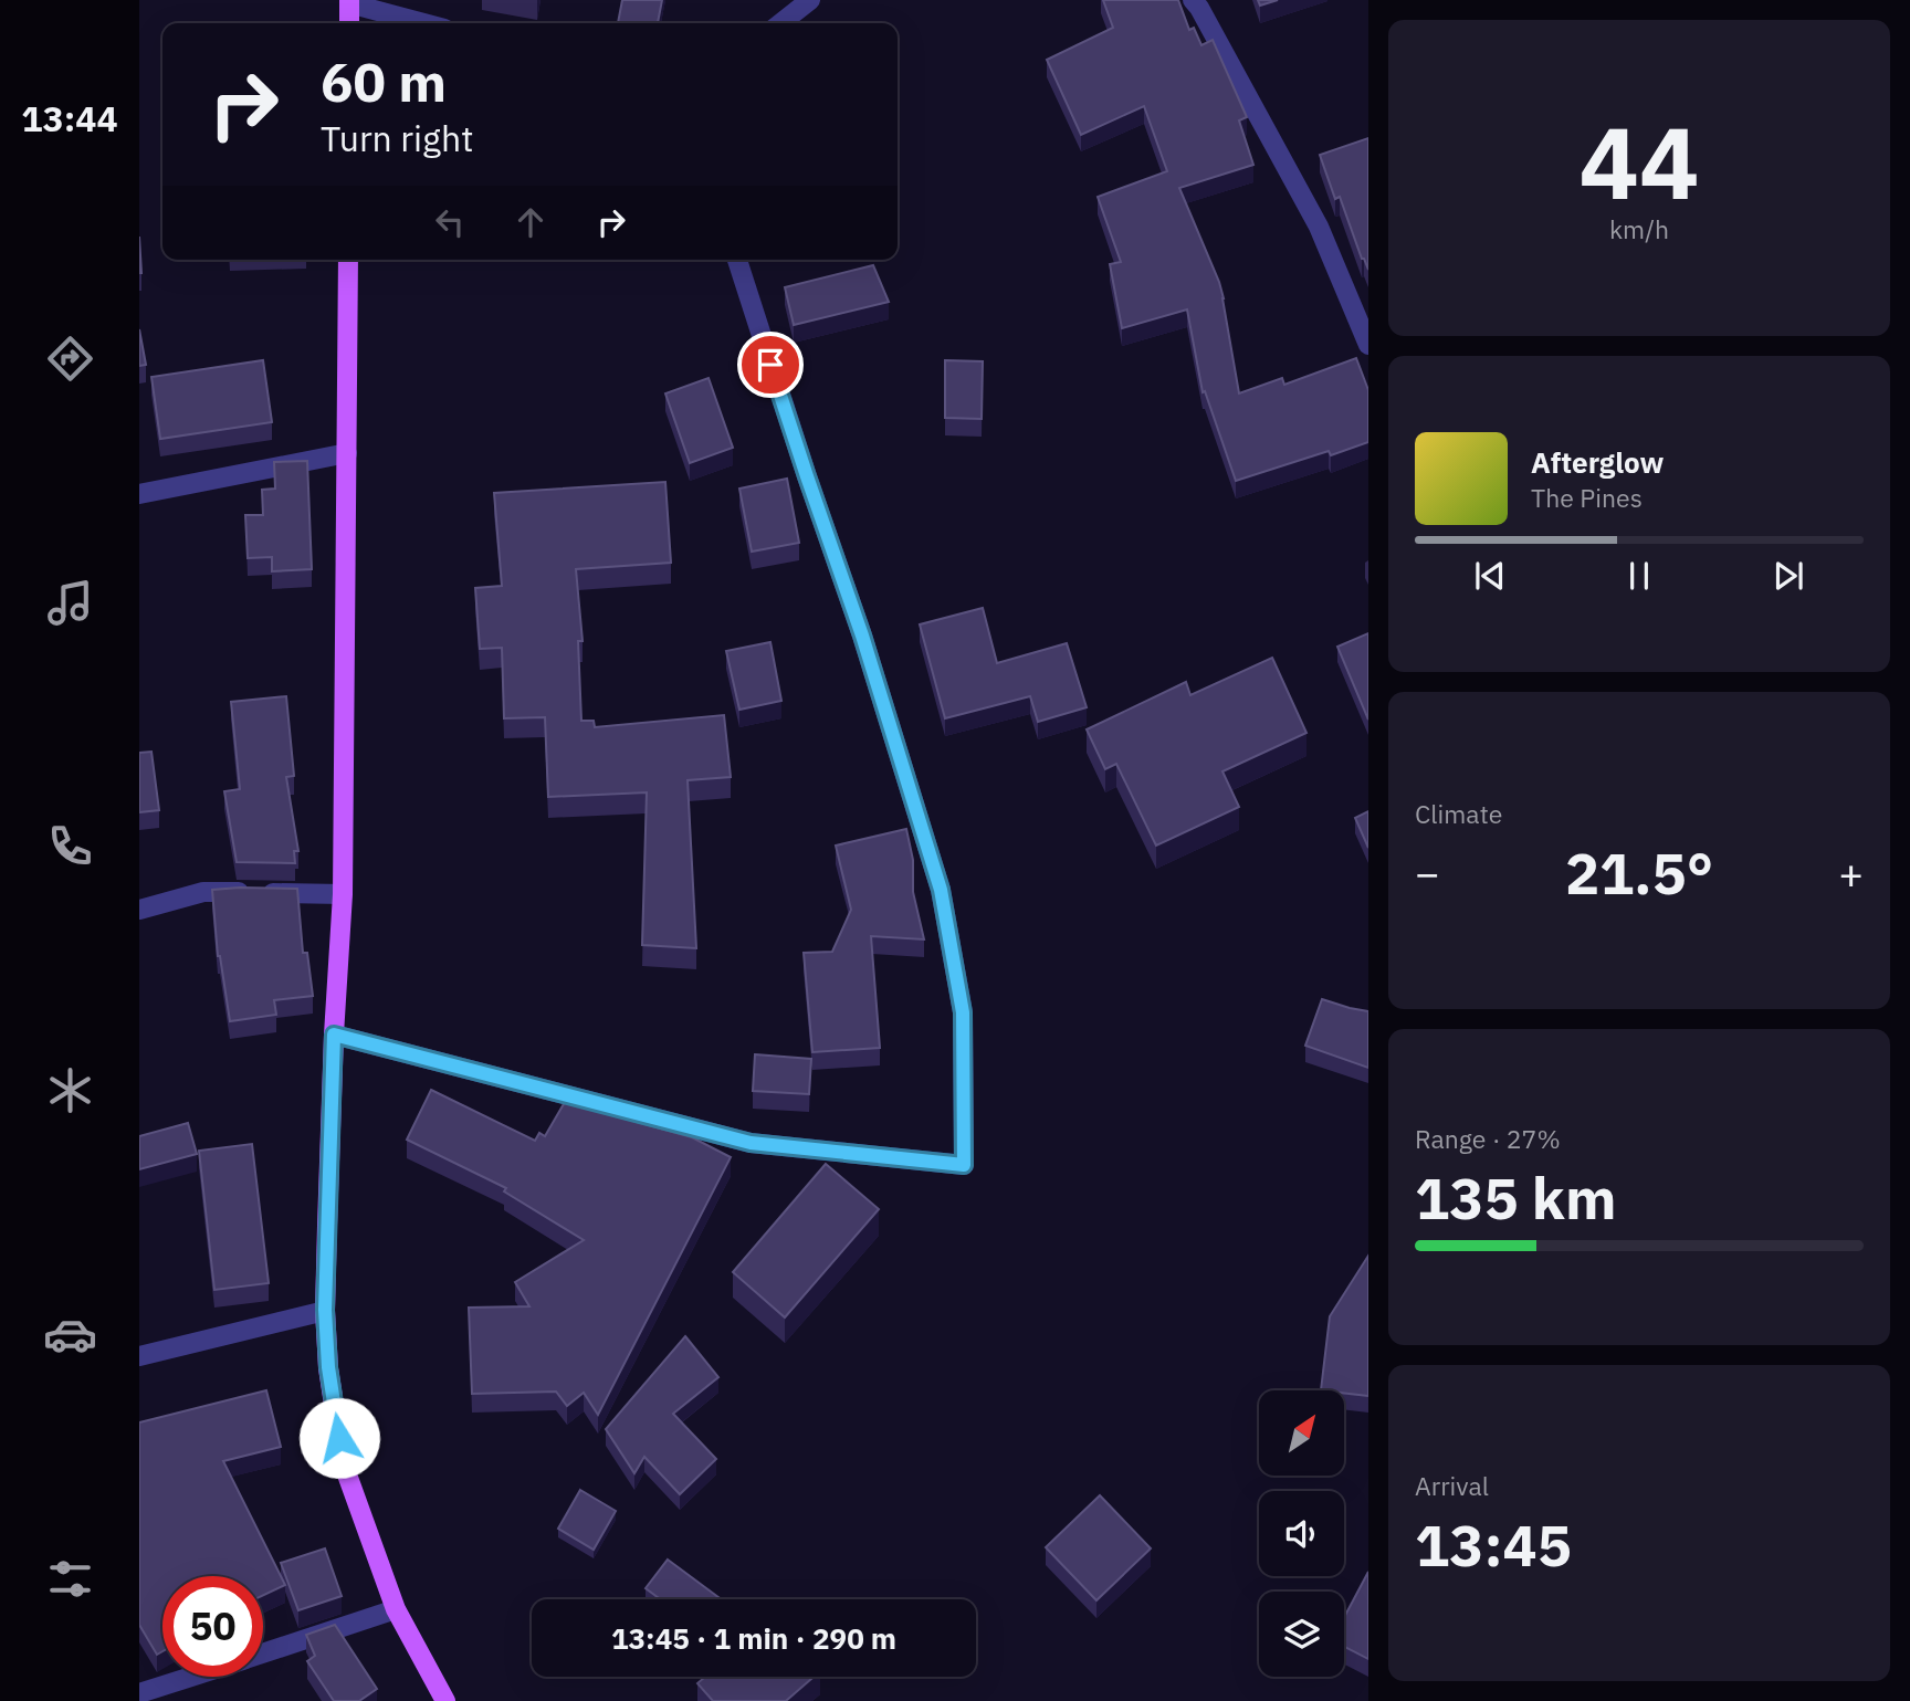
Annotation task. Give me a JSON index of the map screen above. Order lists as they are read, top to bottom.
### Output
{
  "north": "top right",
  "page": {
    "tabs": "13:44",
    "tile": [
      ["44", "km/h"],
      "Climate",
      ["Range · 27%", "135 km"],
      ["Arrival", "13:45"]
    ],
    "turn": ["60 m", "Turn right"],
    "song": ["Afterglow", "The Pines"],
    "heat": ["−", "21.5°", "+"],
    "limit": "50",
    "trip": "13:45 · 1 min · 290 m"
  }
}
